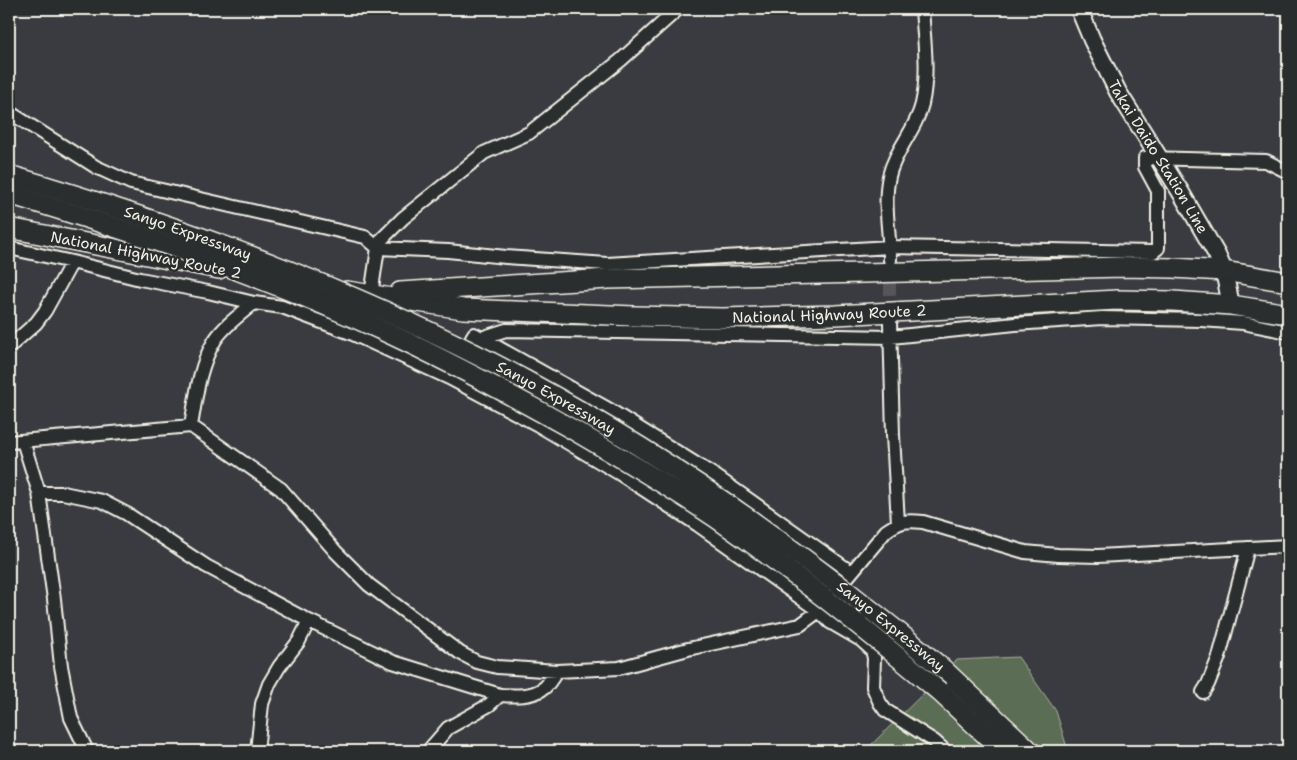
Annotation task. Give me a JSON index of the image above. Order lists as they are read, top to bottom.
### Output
{
  "streets": {
    "highway": ["Sanyo Expressway", "National Highway Route 2"],
    "main road": ["Takai Daido Station Line"]
  },
  "crossings": [
    ["Takai Daido Station Line", "National Highway Route 2"]
  ]
}
